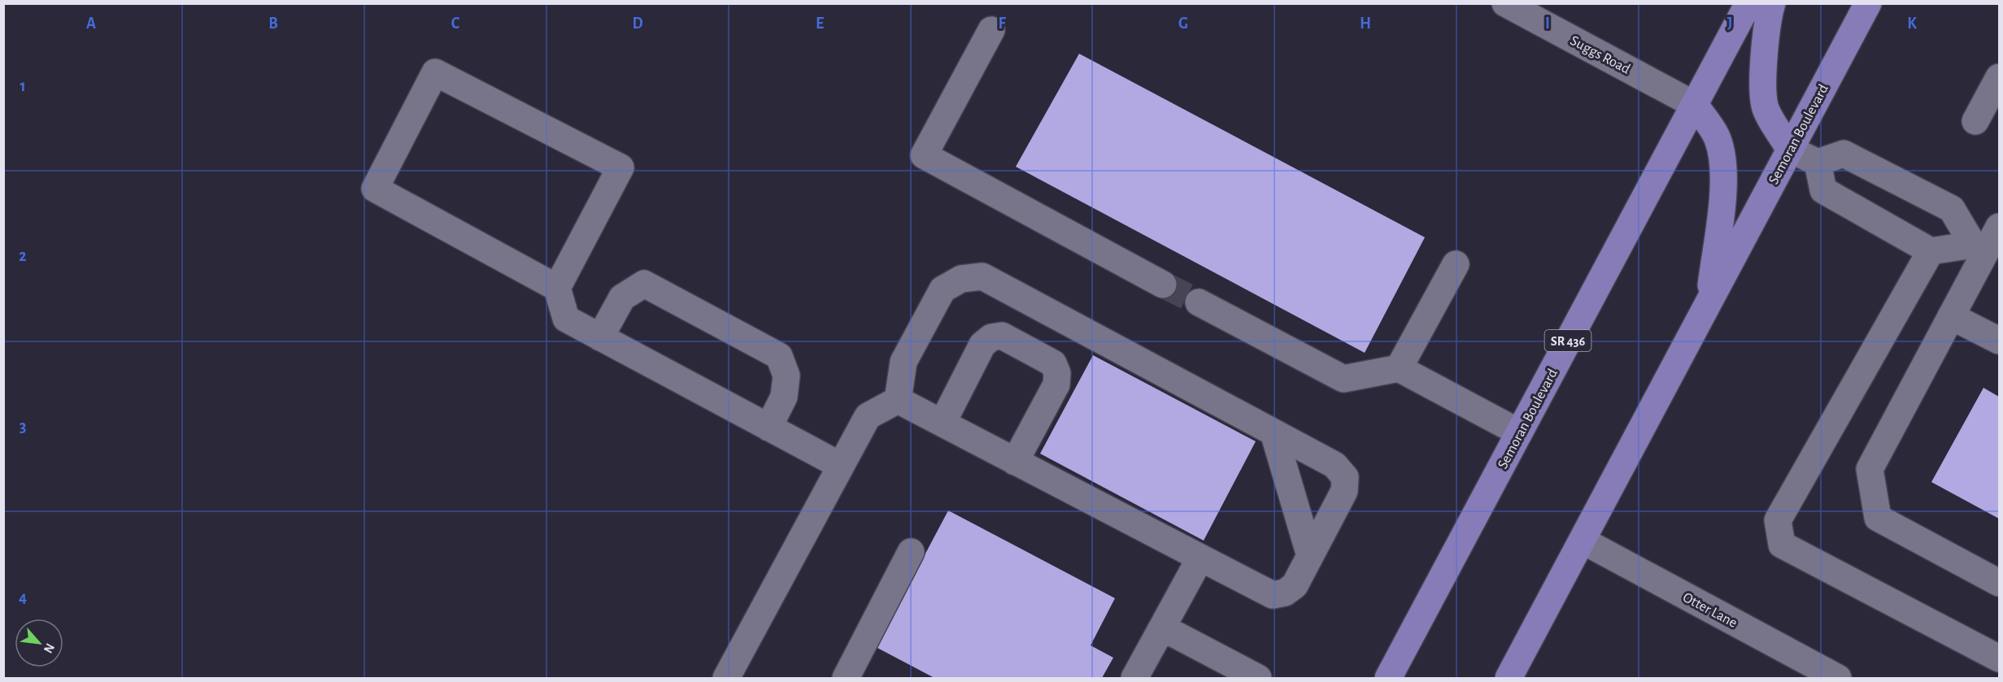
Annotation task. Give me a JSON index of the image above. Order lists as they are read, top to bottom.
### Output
{
  "streets": {
    "main road": ["Semoran Boulevard", "SR 436"],
    "street": ["Suggs Road", "Otter Lane"]
  },
  "crossings": [
    ["Suggs Road", "Semoran Boulevard"],
    ["Semoran Boulevard", "Otter Lane"]
  ],
  "north": "bottom right",
  "grid": {
    "columns": [
      "A",
      "B",
      "C",
      "D",
      "E",
      "F",
      "G",
      "H",
      "I",
      "J",
      "K"
    ],
    "rows": [
      "1",
      "2",
      "3",
      "4"
    ]
  }
}
